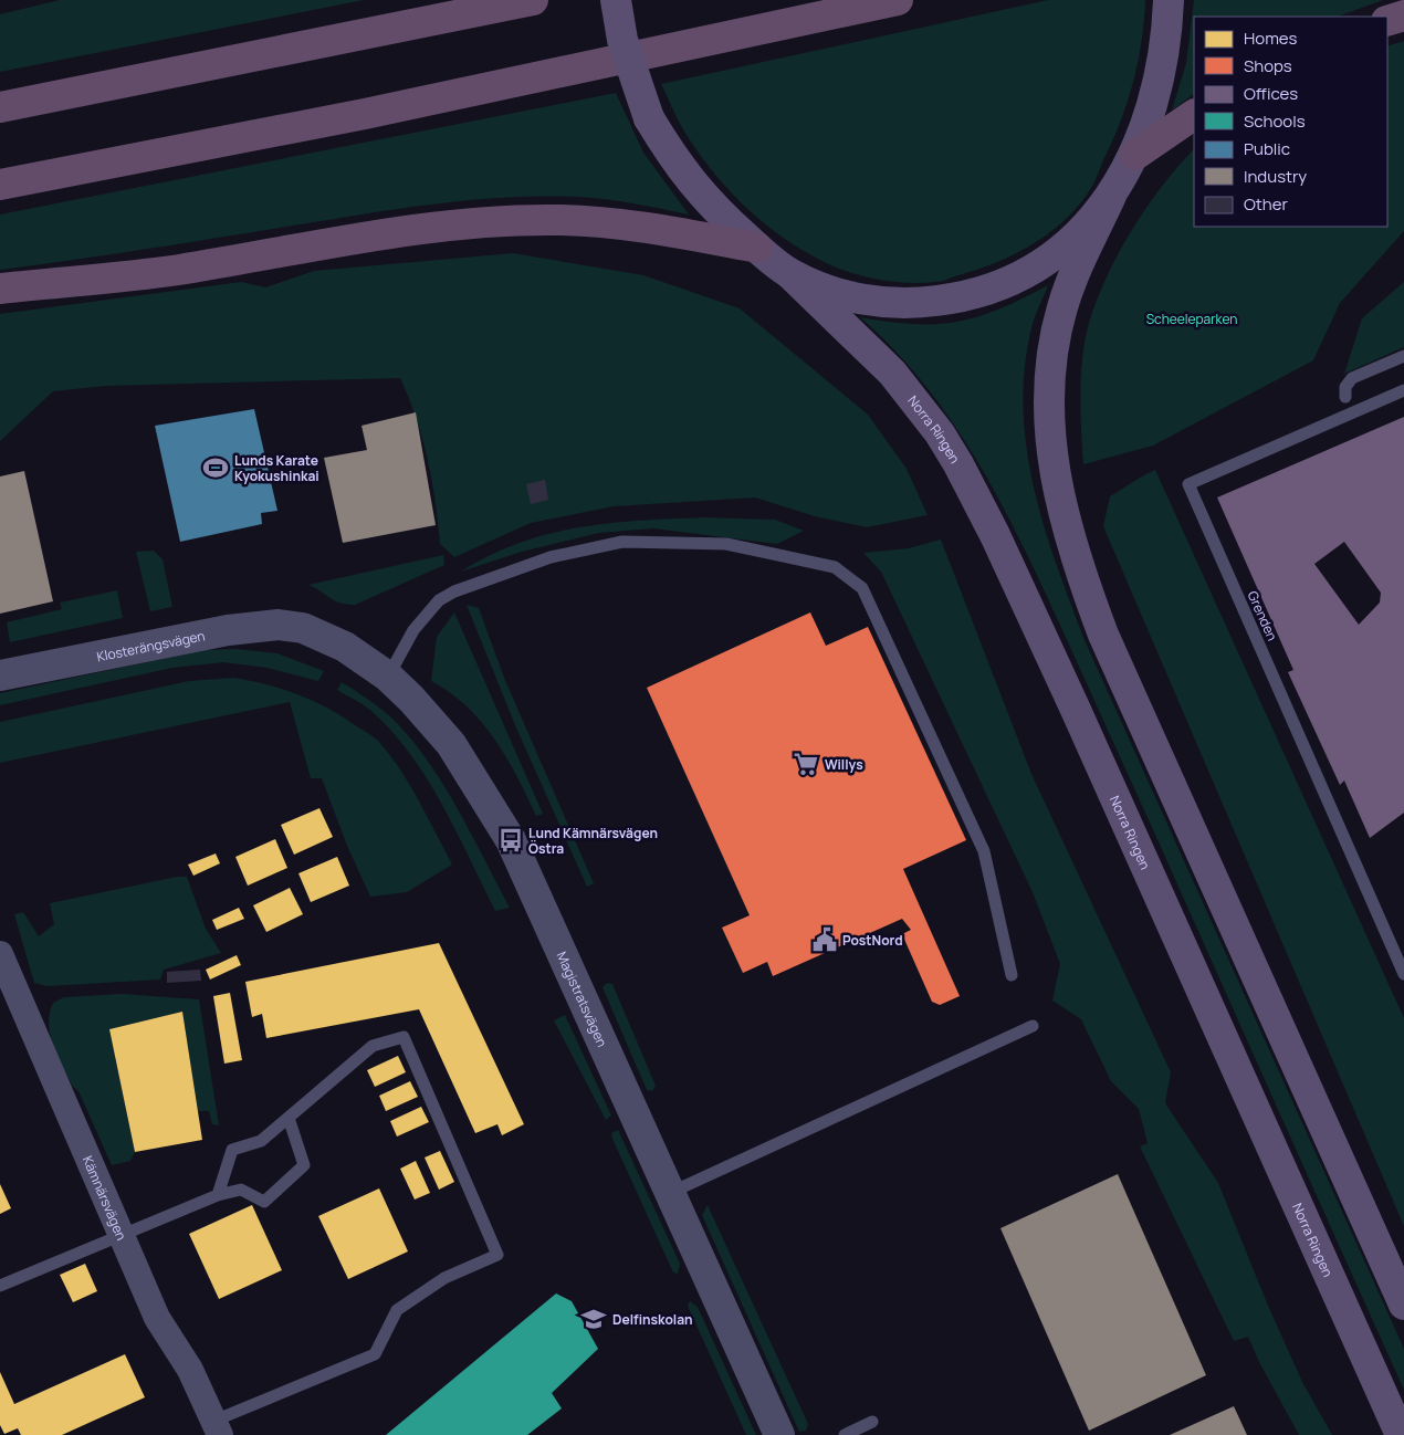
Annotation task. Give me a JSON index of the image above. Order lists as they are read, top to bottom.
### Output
{
  "streets": {
    "main road": ["Norra Ringen"],
    "street": ["Klosterängsvägen", "Magistratsvägen", "Kämnärsvägen"],
    "lane": ["Grenden"]
  },
  "crossings": [
    ["Klosterängsvägen", "Magistratsvägen"]
  ],
  "parks": ["Scheeleparken"],
  "places": {
    "sports": ["Lunds Karate Kyokushinkai"],
    "supermarket": ["Willys"],
    "bus stop": ["Lund Kämnärsvägen Östra"],
    "public building": ["PostNord"],
    "school or university": ["Delfinskolan"]
  },
  "legend": [
    "Homes",
    "Shops",
    "Offices",
    "Schools",
    "Public",
    "Industry",
    "Other"
  ]
}
